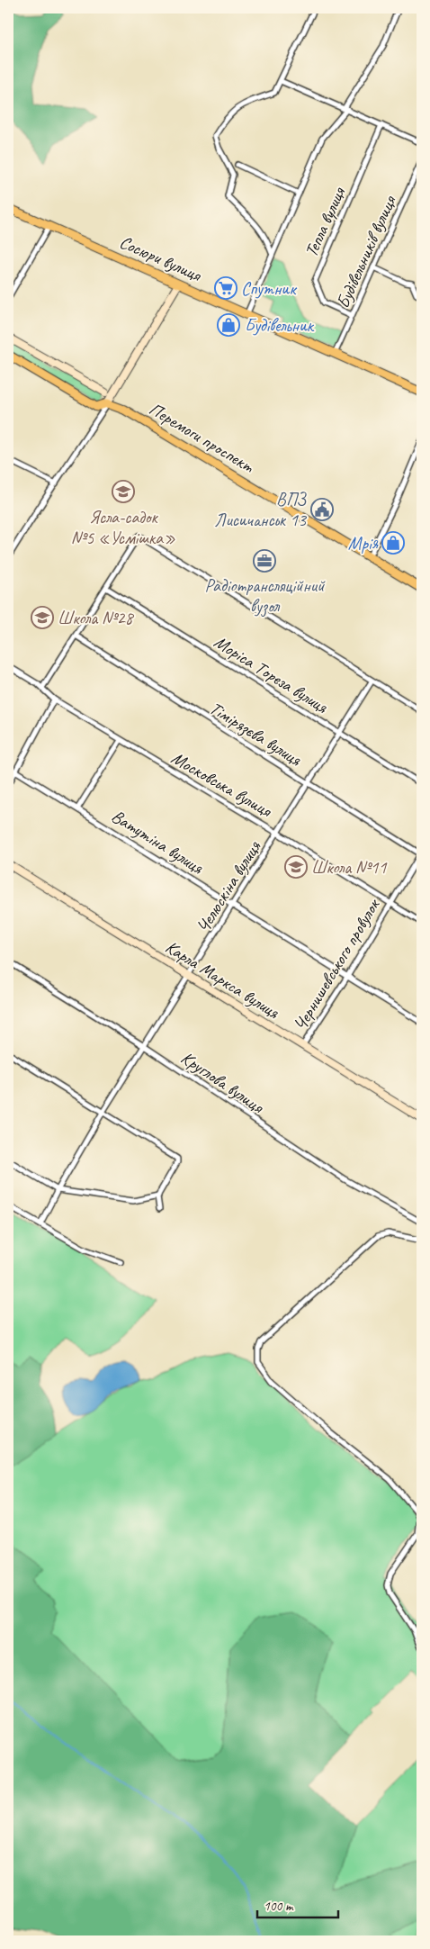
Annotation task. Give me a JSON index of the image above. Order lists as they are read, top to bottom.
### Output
{
  "streets": {
    "main road": ["Сосюри вулиця", "Перемоги проспект"],
    "street": [
      "Тепла вулиця",
      "Будівельників вулиця",
      "Моріса Тореза вулиця",
      "Тімірязєва вулиця",
      "Московська вулиця",
      "Ватутіна вулиця",
      "Челюскіна вулиця",
      "Чернишевського провулок",
      "Карла Маркса вулиця",
      "Круглова вулиця"
    ]
  },
  "crossings": [
    ["Тепла вулиця", "Будівельників вулиця"],
    ["Будівельників вулиця", "Сосюри вулиця"],
    ["Моріса Тореза вулиця", "Челюскіна вулиця"],
    ["Тімірязєва вулиця", "Челюскіна вулиця"],
    ["Тімірязєва вулиця", "Чернишевського провулок"],
    ["Московська вулиця", "Челюскіна вулиця"],
    ["Московська вулиця", "Чернишевського провулок"],
    ["Ватутіна вулиця", "Челюскіна вулиця"],
    ["Ватутіна вулиця", "Чернишевського провулок"],
    ["Челюскіна вулиця", "Карла Маркса вулиця"],
    ["Челюскіна вулиця", "Круглова вулиця"],
    ["Чернишевського провулок", "Карла Маркса вулиця"]
  ],
  "places": {
    "supermarket": ["Спутник"],
    "shop": ["Будівельник", "Мрія"],
    "school or university": ["Ясла-садок №5 «Усмішка»", "Школа №28", "Школа №11"],
    "public building": ["ВПЗ Лисичанськ 13"],
    "office": ["Радіотрансляційний вузол"]
  },
  "scale_bar": "100 m"
}
